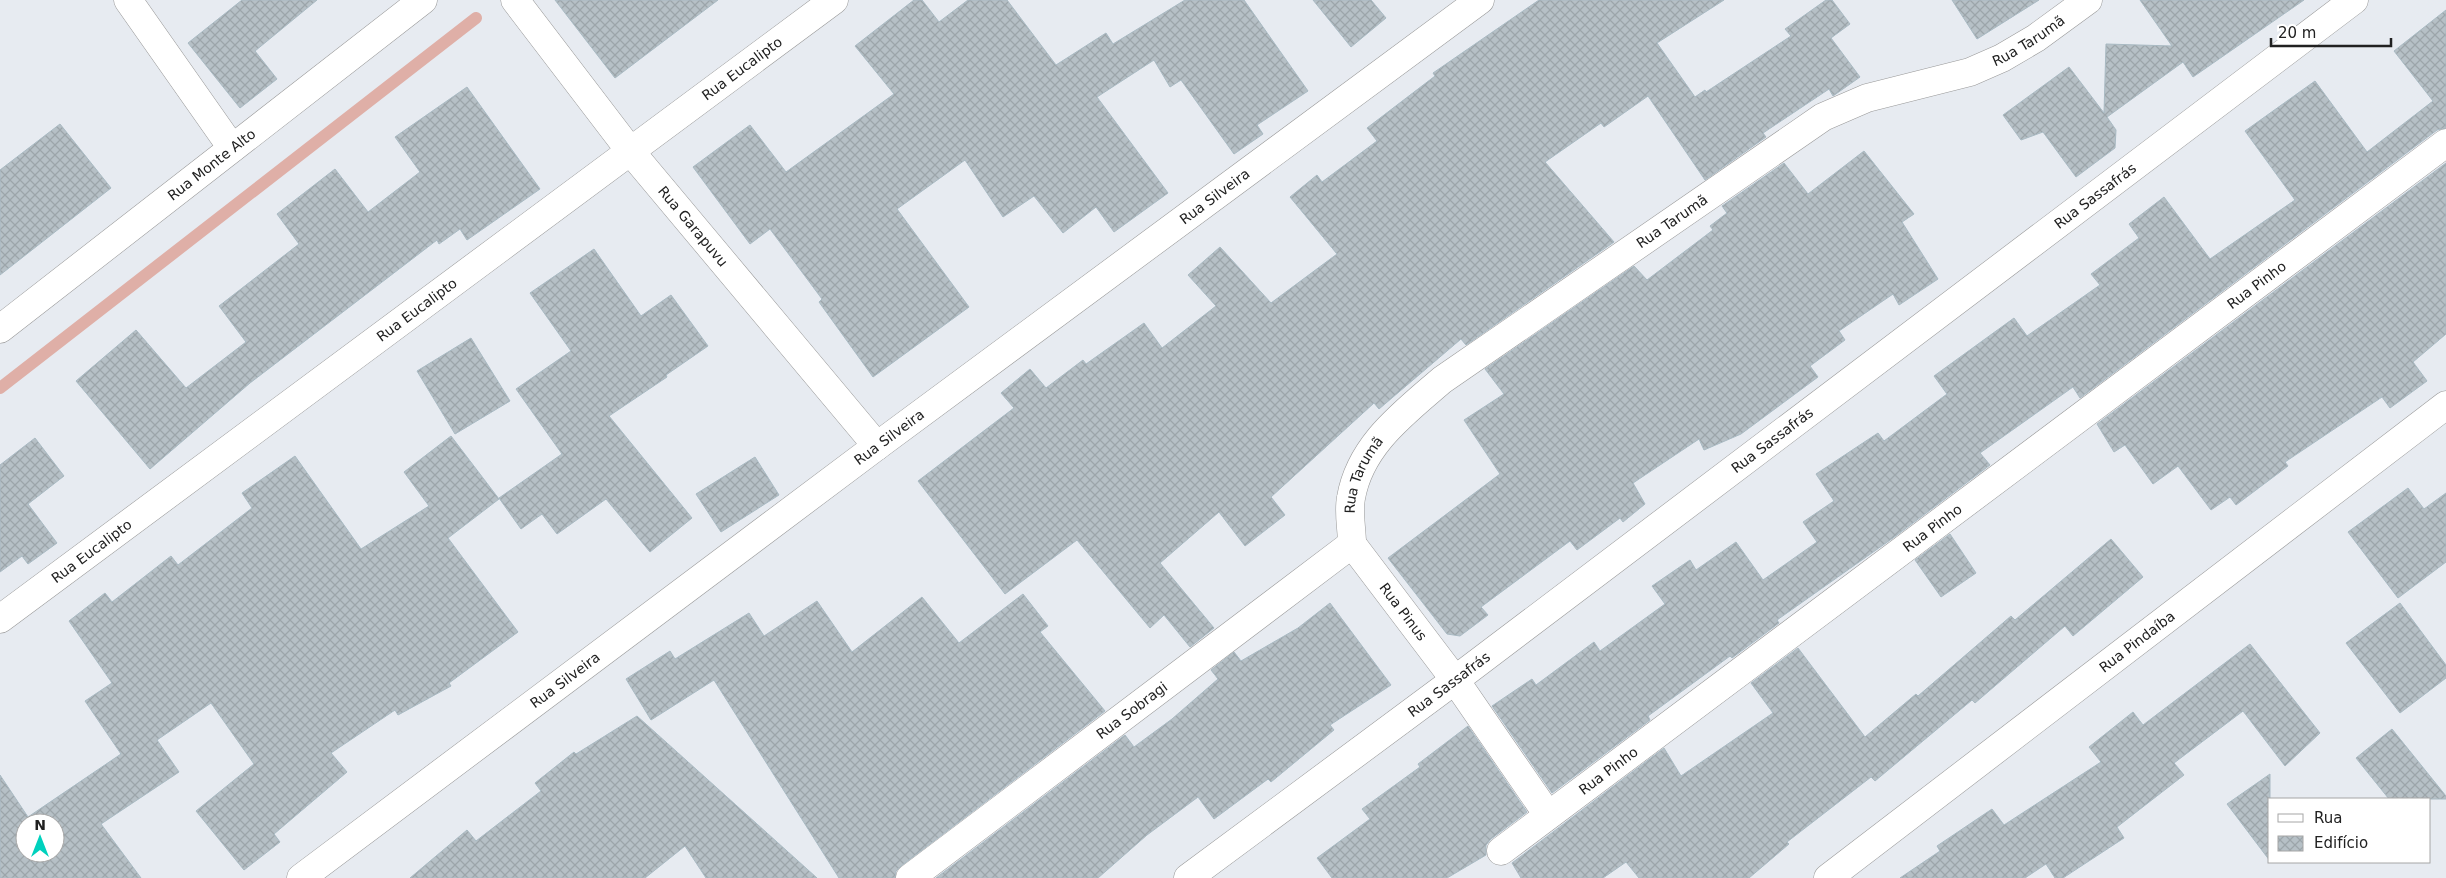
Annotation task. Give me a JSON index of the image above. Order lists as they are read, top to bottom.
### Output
{
  "streets": {
    "street": [
      "Rua Tarumã",
      "Rua Eucalipto",
      "Rua Monte Alto",
      "Rua Silveira",
      "Rua Sassafrás",
      "Rua Garapuvu",
      "Rua Pinho",
      "Rua Pinus",
      "Rua Pindaíba",
      "Rua Sobragi"
    ]
  },
  "crossings": [
    ["Rua Tarumã", "Rua Pinus"],
    ["Rua Tarumã", "Rua Sobragi"],
    ["Rua Eucalipto", "Rua Garapuvu"],
    ["Rua Silveira", "Rua Garapuvu"],
    ["Rua Sassafrás", "Rua Pinus"],
    ["Rua Pinus", "Rua Sobragi"]
  ],
  "legend": ["Rua", "Edifício"],
  "scale_bar": "20 m",
  "north": "top"
}
